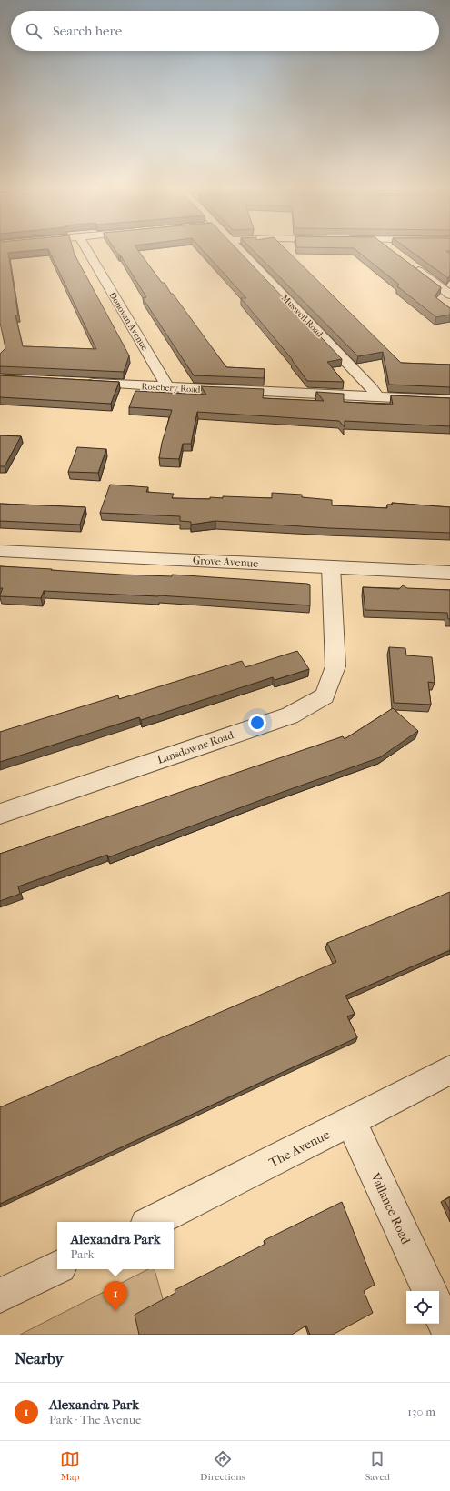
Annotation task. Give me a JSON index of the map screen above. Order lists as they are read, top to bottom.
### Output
{
  "streets": {
    "street": [
      "Muswell Road",
      "Donovan Avenue",
      "Rosebery Road",
      "Grove Avenue",
      "Lansdowne Road",
      "The Avenue",
      "Vallance Road"
    ]
  },
  "crossings": [
    ["Muswell Road", "Rosebery Road"],
    ["Donovan Avenue", "Rosebery Road"],
    ["Grove Avenue", "Lansdowne Road"],
    ["The Avenue", "Vallance Road"]
  ],
  "page": {
    "search": "Search here",
    "popup": ["Alexandra Park", "Park"],
    "pins": "1",
    "heading": "Nearby",
    "list": [
      {
        "mark": "1",
        "name": "Alexandra Park",
        "note": "Park · The Avenue",
        "value": "130 m"
      }
    ],
    "nav": ["Map", "Directions", "Saved"]
  }
}
